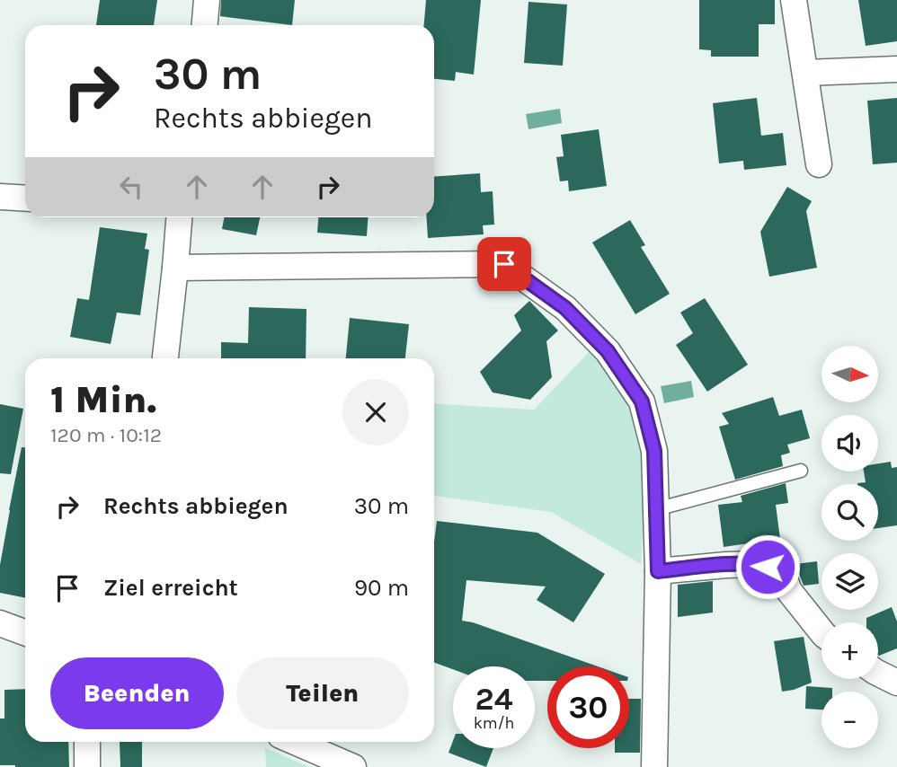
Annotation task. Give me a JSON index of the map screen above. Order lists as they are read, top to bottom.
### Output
{
  "north": "right",
  "page": {
    "turn": ["30 m", "Rechts abbiegen"],
    "map_buttons": ["+", "−"],
    "heading": ["1 Min.", "120 m · 10:12"],
    "list": [
      {
        "name": "Rechts abbiegen",
        "value": "30 m"
      },
      {
        "name": "Ziel erreicht",
        "value": "90 m"
      }
    ],
    "buttons": ["Beenden", "Teilen"],
    "speed": "24 km/h",
    "limit": "30"
  }
}
